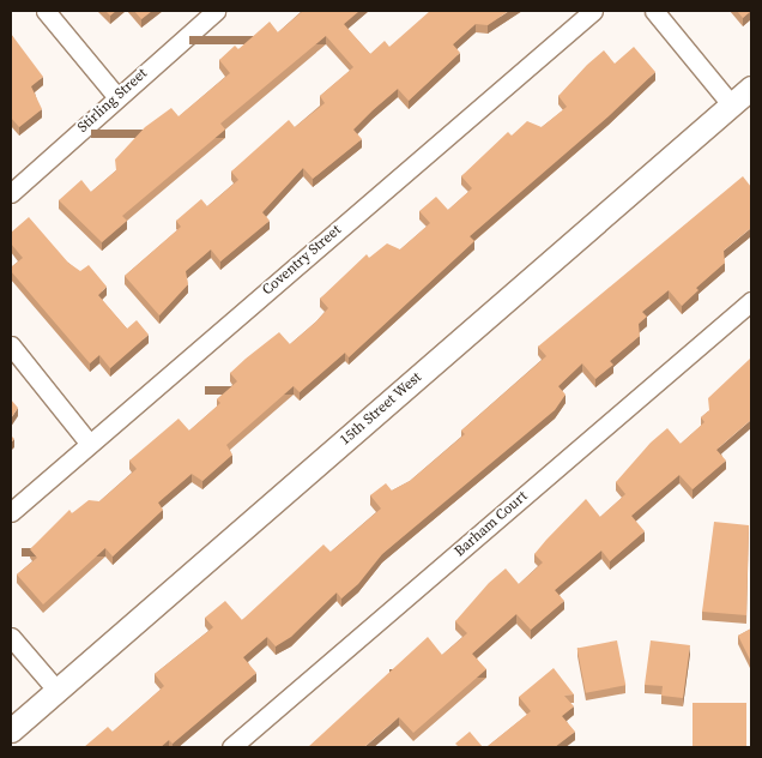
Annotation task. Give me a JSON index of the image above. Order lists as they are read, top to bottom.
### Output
{
  "streets": {
    "street": [
      "Stirling Street",
      "Coventry Street",
      "15th Street West",
      "Barham Court"
    ]
  }
}
